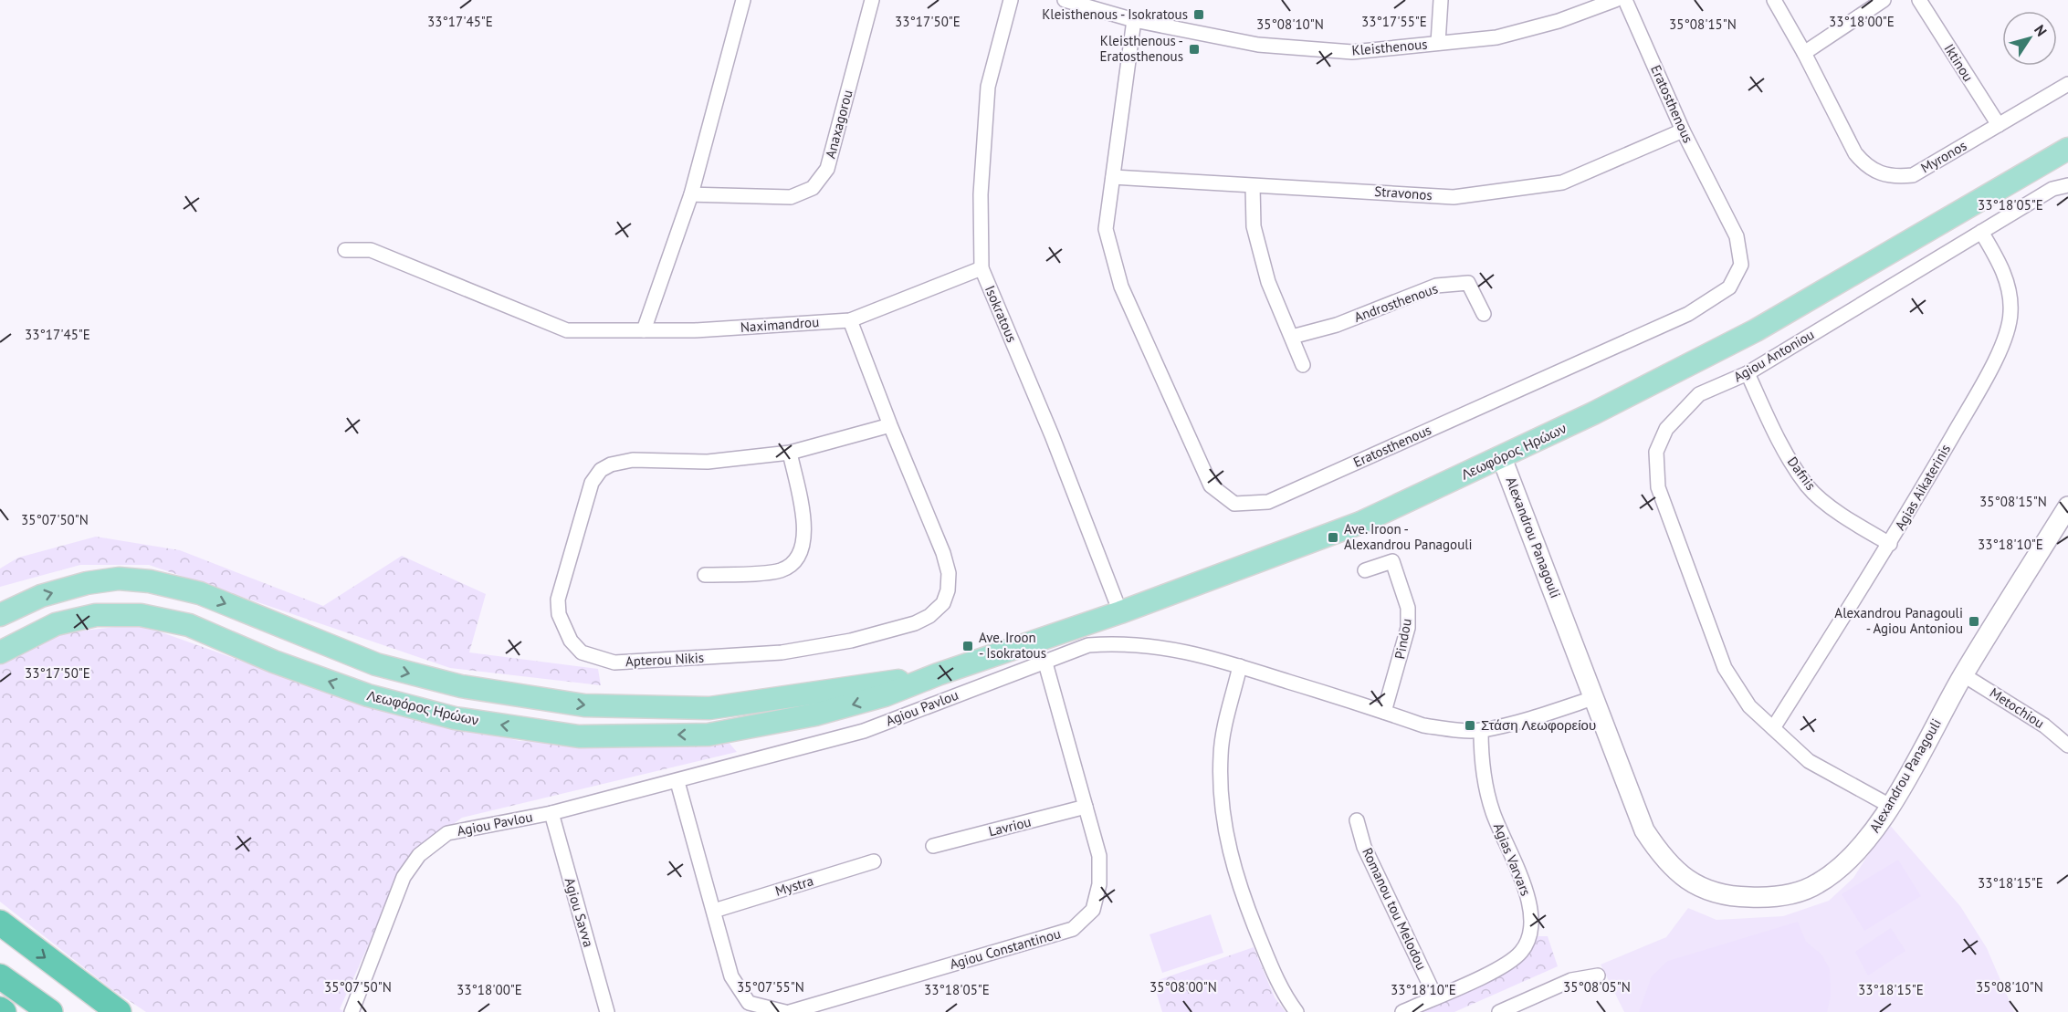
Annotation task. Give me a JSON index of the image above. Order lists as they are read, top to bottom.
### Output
{
  "streets": {
    "main road": ["Λεωφόρος Ηρώων"],
    "street": [
      "Kleisthenous",
      "Iktinou",
      "Eratosthenous",
      "Anaxagorou",
      "Myronos",
      "Stravonos",
      "Androsthenous",
      "Isokratous",
      "Naximandrou",
      "Agiou Antoniou",
      "Dafnis",
      "Agias Aikaterinis",
      "Alexandrou Panagouli",
      "Pindou",
      "Apterou Nikis",
      "Agiou Pavlou",
      "Metochiou",
      "Lavriou",
      "Agias Varvars",
      "Mystra",
      "Romanou tou Melodou",
      "Agiou Savva",
      "Agiou Constantinou"
    ]
  },
  "crossings": [
    ["Kleisthenous", "Eratosthenous"],
    ["Iktinou", "Myronos"],
    ["Eratosthenous", "Stravonos"],
    ["Isokratous", "Naximandrou"],
    ["Isokratous", "Λεωφόρος Ηρώων"],
    ["Naximandrou", "Apterou Nikis"],
    ["Agiou Antoniou", "Dafnis"],
    ["Agiou Antoniou", "Agias Aikaterinis"],
    ["Agiou Antoniou", "Alexandrou Panagouli"],
    ["Λεωφόρος Ηρώων", "Alexandrou Panagouli"],
    ["Dafnis", "Agias Aikaterinis"],
    ["Alexandrou Panagouli", "Agiou Pavlou"],
    ["Alexandrou Panagouli", "Metochiou"],
    ["Pindou", "Agiou Pavlou"],
    ["Agiou Pavlou", "Agias Varvars"],
    ["Agiou Pavlou", "Agiou Savva"],
    ["Agiou Pavlou", "Agiou Constantinou"],
    ["Lavriou", "Agiou Constantinou"],
    ["Agias Varvars", "Romanou tou Melodou"]
  ],
  "places": {
    "transit": [
      "Kleisthenous - Isokratous",
      "Kleisthenous - Eratosthenous",
      "Ave. Iroon - Alexandrou Panagouli",
      "Alexandrou Panagouli - Agiou Antoniou",
      "Ave. Iroon - Isokratous",
      "Στάση Λεωφορείου"
    ]
  },
  "north": "top right",
  "coordinates": [
    "33°17'50\"E",
    "33°17'45\"E",
    "33°17'55\"E",
    "33°18'00\"E",
    "35°08'10\"N",
    "35°08'15\"N",
    "33°18'05\"E",
    "35°07'50\"N",
    "33°18'10\"E",
    "33°18'15\"E",
    "35°07'55\"N",
    "35°08'00\"N",
    "35°08'05\"N"
  ]
}
